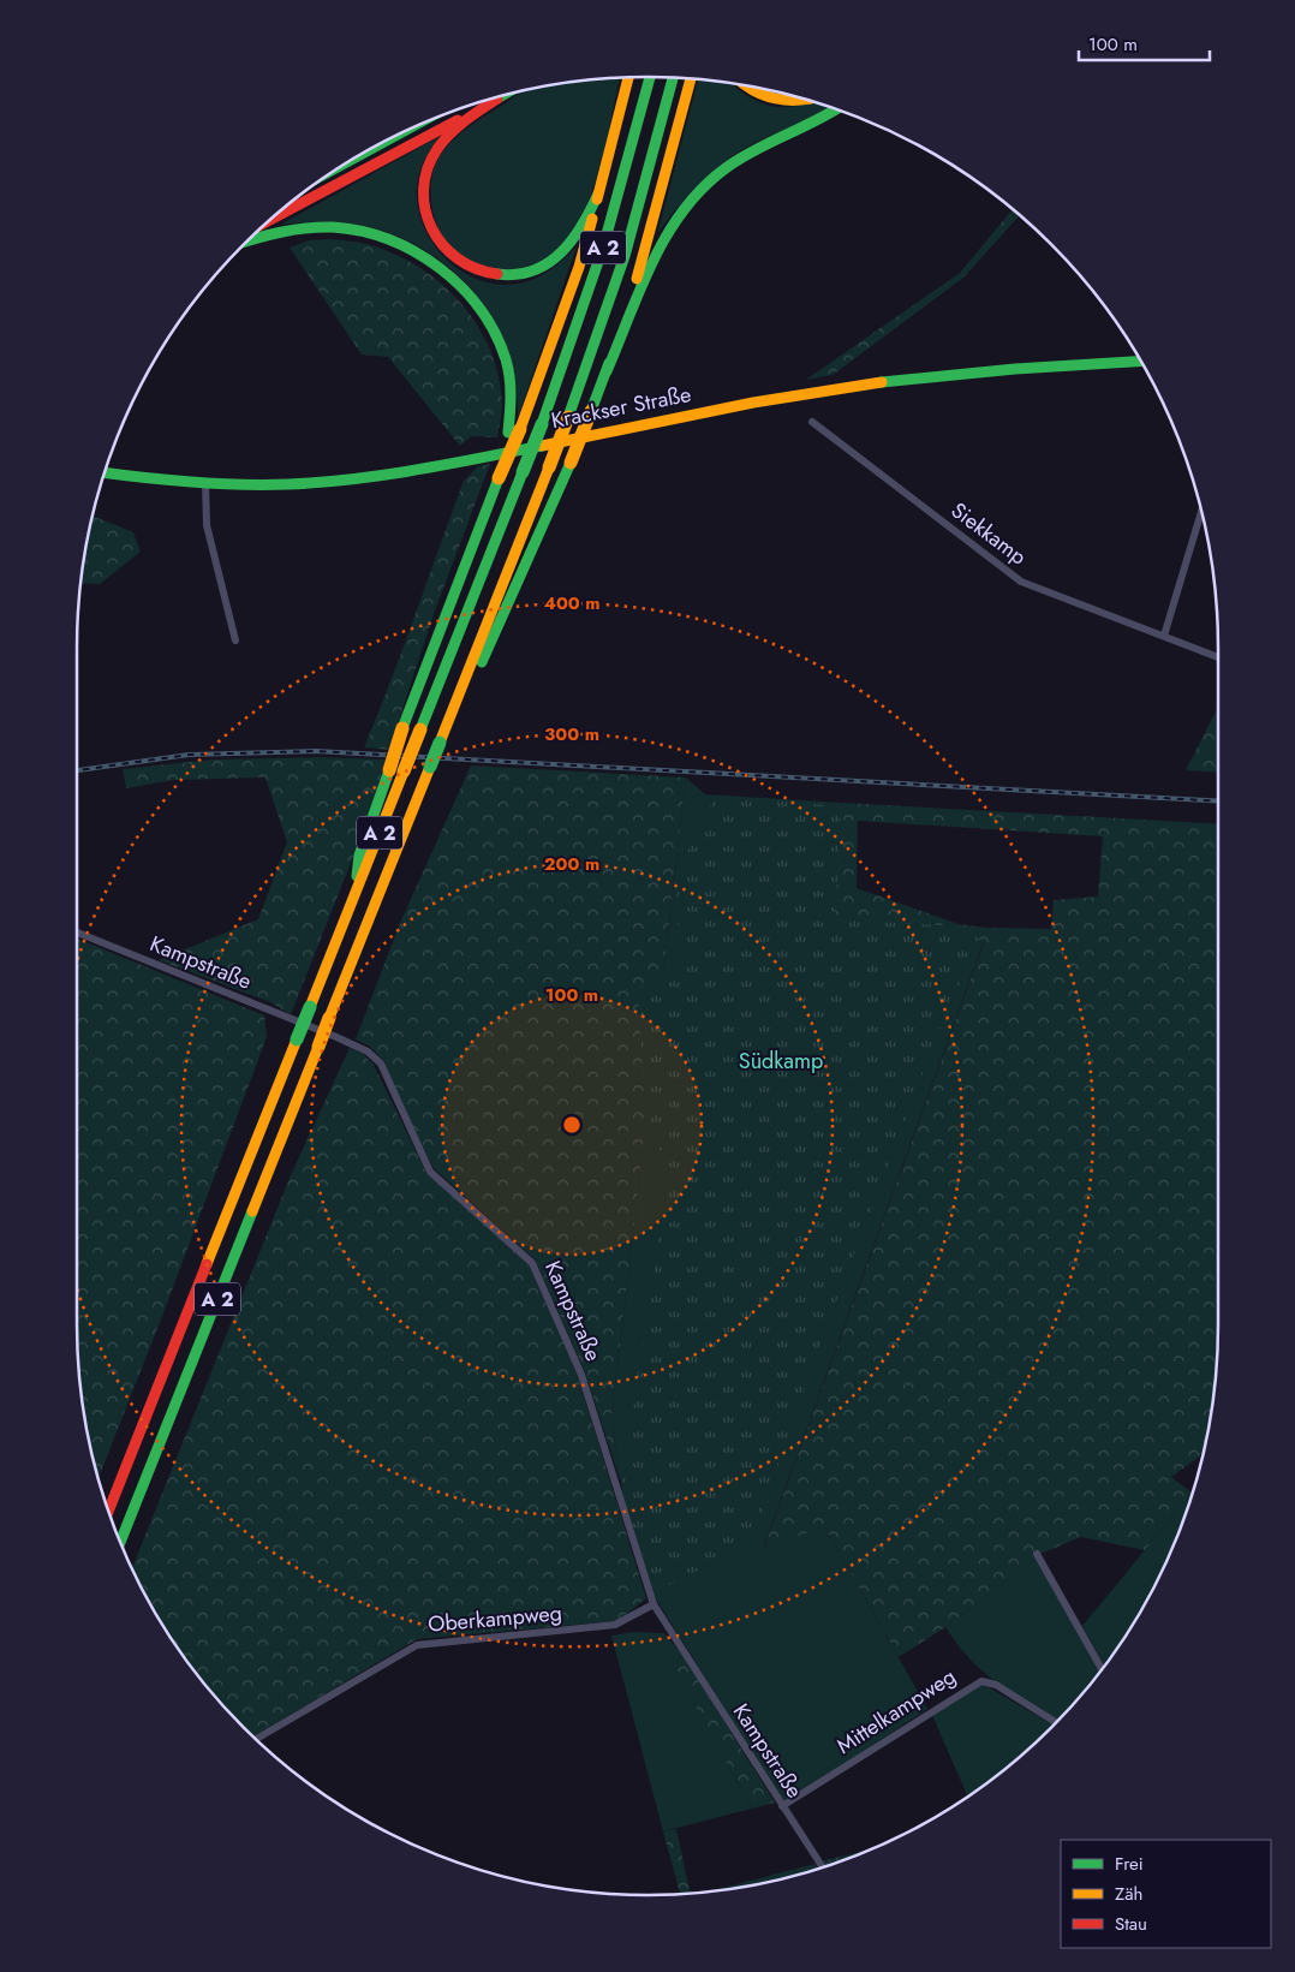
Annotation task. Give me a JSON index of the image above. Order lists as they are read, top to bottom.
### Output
{
  "streets": {
    "main road": ["A 2", "Krackser Straße"],
    "street": [
      "Siekkamp",
      "Kampstraße",
      "Oberkampweg",
      "Mittelkampweg"
    ]
  },
  "crossings": [
    ["Kampstraße", "Oberkampweg"],
    ["Kampstraße", "Mittelkampweg"]
  ],
  "parks": ["Südkamp"],
  "legend": ["Frei", "Zäh", "Stau"],
  "scale_bar": "100 m",
  "rings": [
    "400 m",
    "300 m",
    "200 m",
    "100 m"
  ]
}
